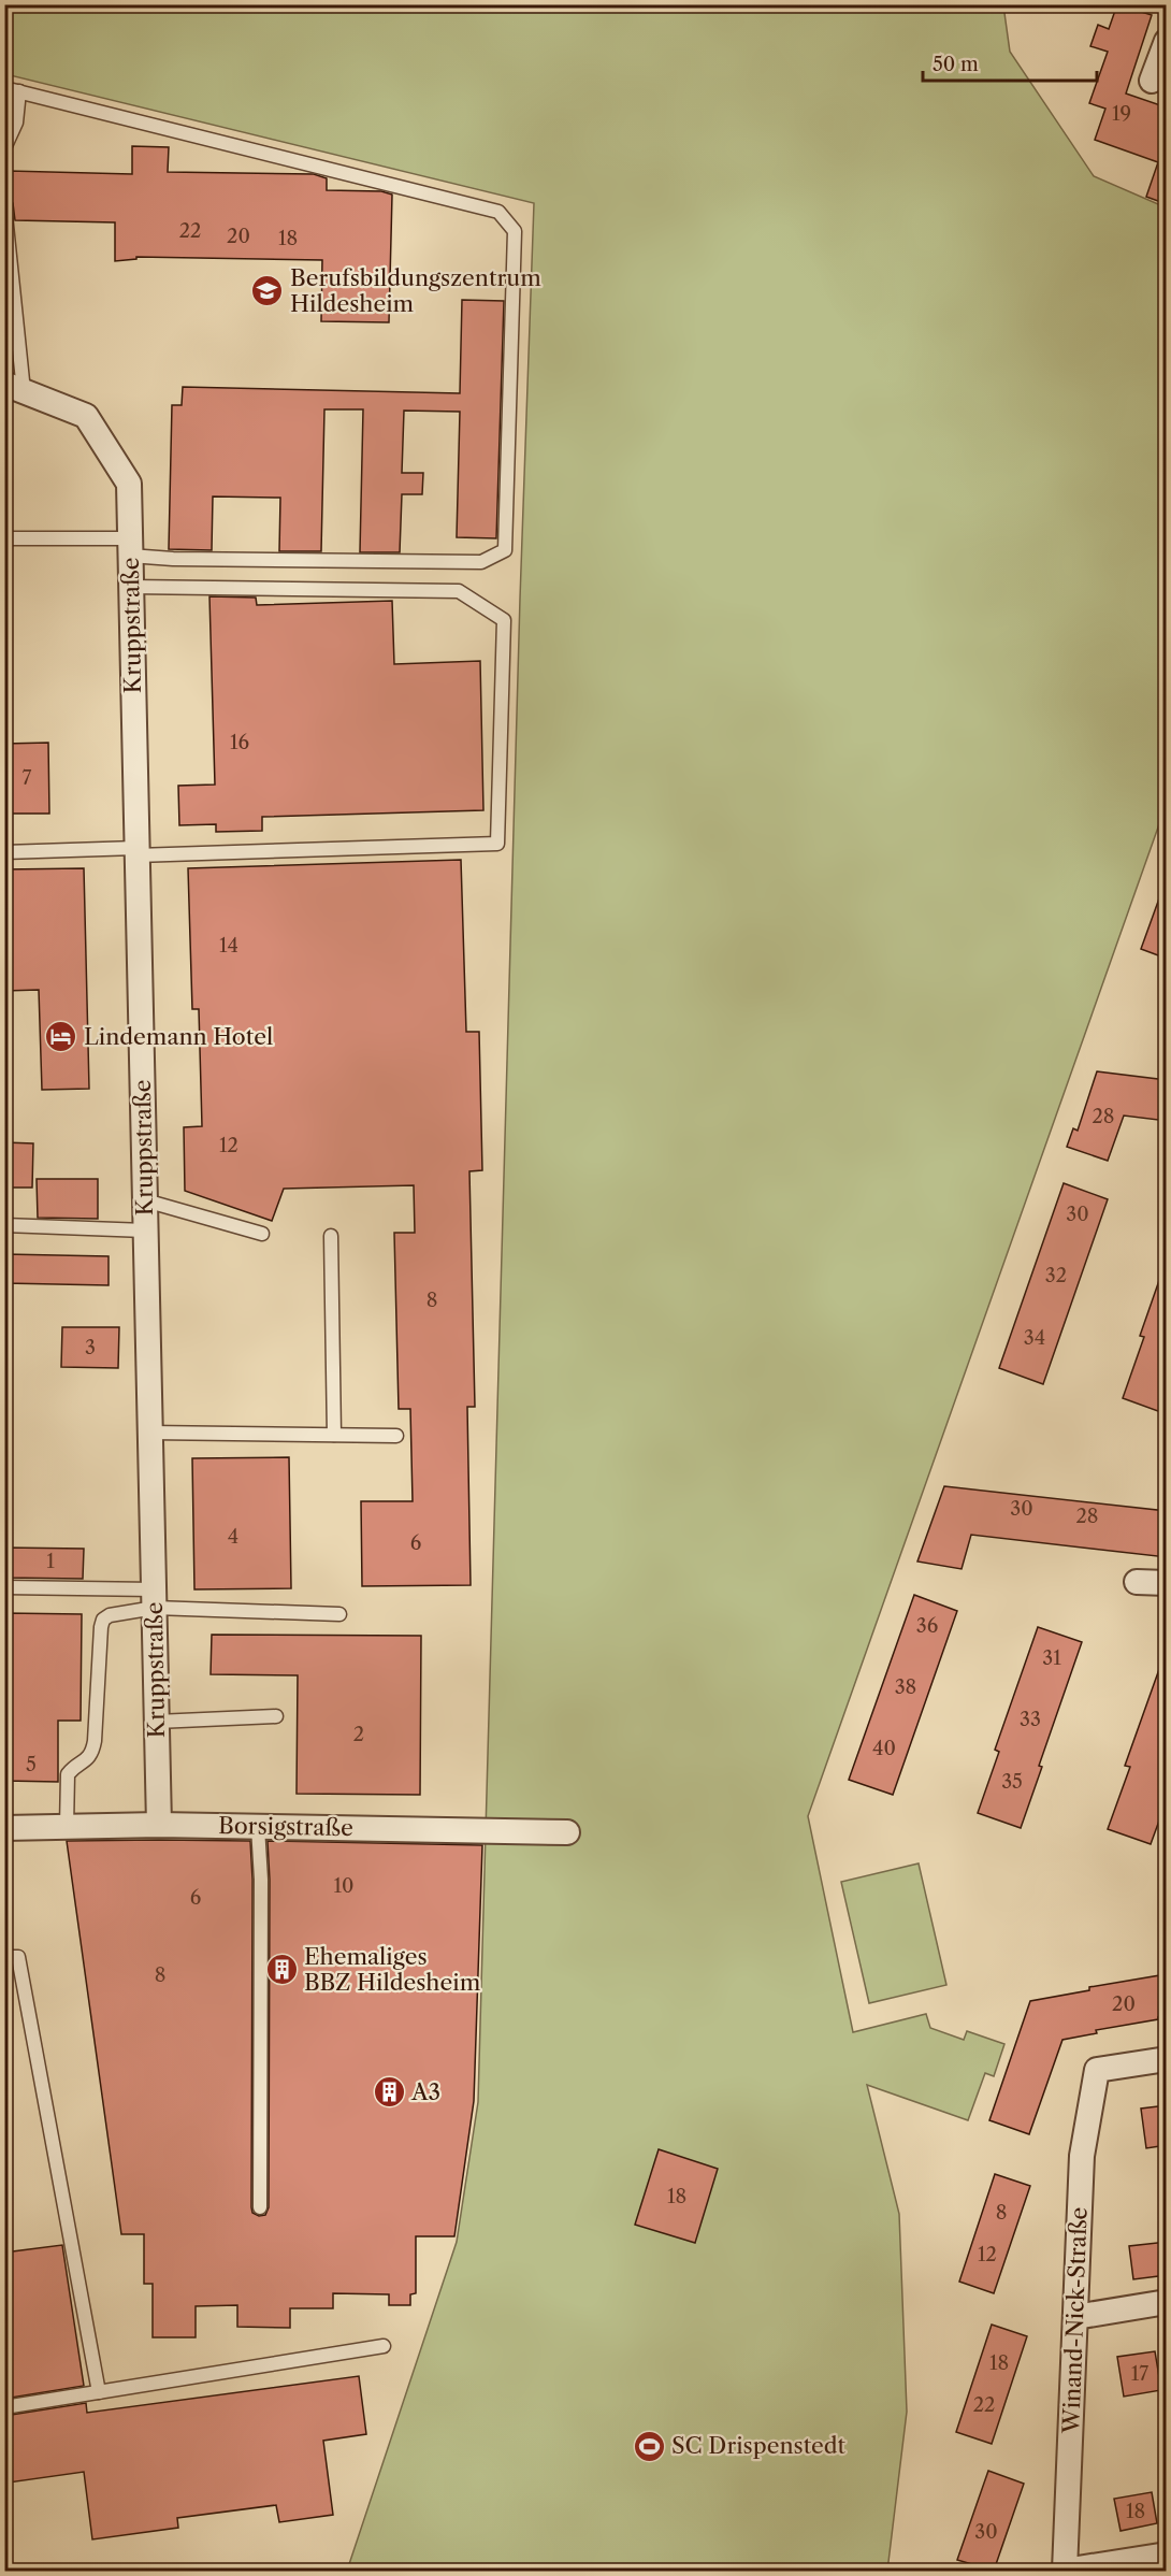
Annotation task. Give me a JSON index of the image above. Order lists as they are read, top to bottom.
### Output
{
  "streets": {
    "street": ["Kruppstraße", "Borsigstraße", "Winand-Nick-Straße"]
  },
  "crossings": [
    ["Kruppstraße", "Borsigstraße"]
  ],
  "places": {
    "school or university": ["Berufsbildungszentrum Hildesheim"],
    "hotel": ["Lindemann Hotel"],
    "building": ["Ehemaliges BBZ Hildesheim", "A3"],
    "sports": ["SC Drispenstedt"]
  },
  "house_numbers": [
    "19",
    "22",
    "20",
    "18",
    "16",
    "7",
    "14",
    "28",
    "12",
    "30",
    "32",
    "8",
    "34",
    "3",
    "30",
    "28",
    "4",
    "6",
    "1",
    "36",
    "31",
    "38",
    "33",
    "2",
    "40",
    "5",
    "35",
    "10",
    "6",
    "8",
    "20",
    "18",
    "8",
    "12",
    "18",
    "17",
    "22",
    "18",
    "30"
  ],
  "scale_bar": "50 m"
}
